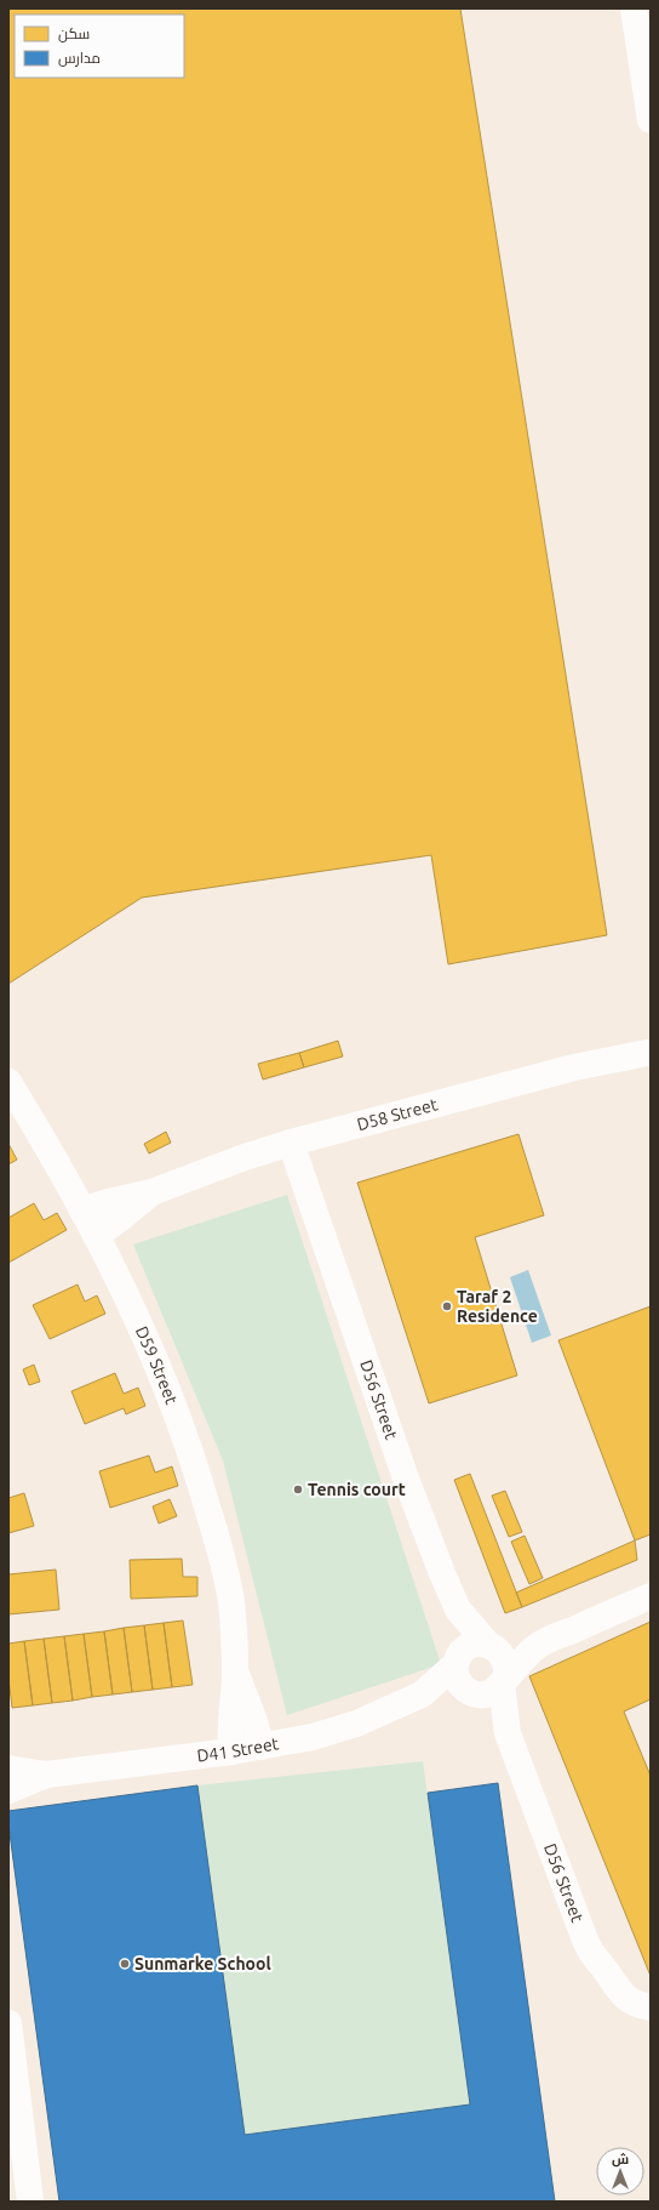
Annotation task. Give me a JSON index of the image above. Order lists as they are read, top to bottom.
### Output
{
  "streets": {
    "main road": [
      "D58 Street",
      "D59 Street",
      "D56 Street",
      "D41 Street"
    ]
  },
  "crossings": [
    ["D58 Street", "D59 Street"],
    ["D58 Street", "D56 Street"],
    ["D59 Street", "D41 Street"],
    ["D56 Street", "D41 Street"]
  ],
  "places": ["Taraf 2 Residence", "Tennis court", "Sunmarke School"],
  "legend": ["سكن", "مدارس"],
  "north": "top"
}
